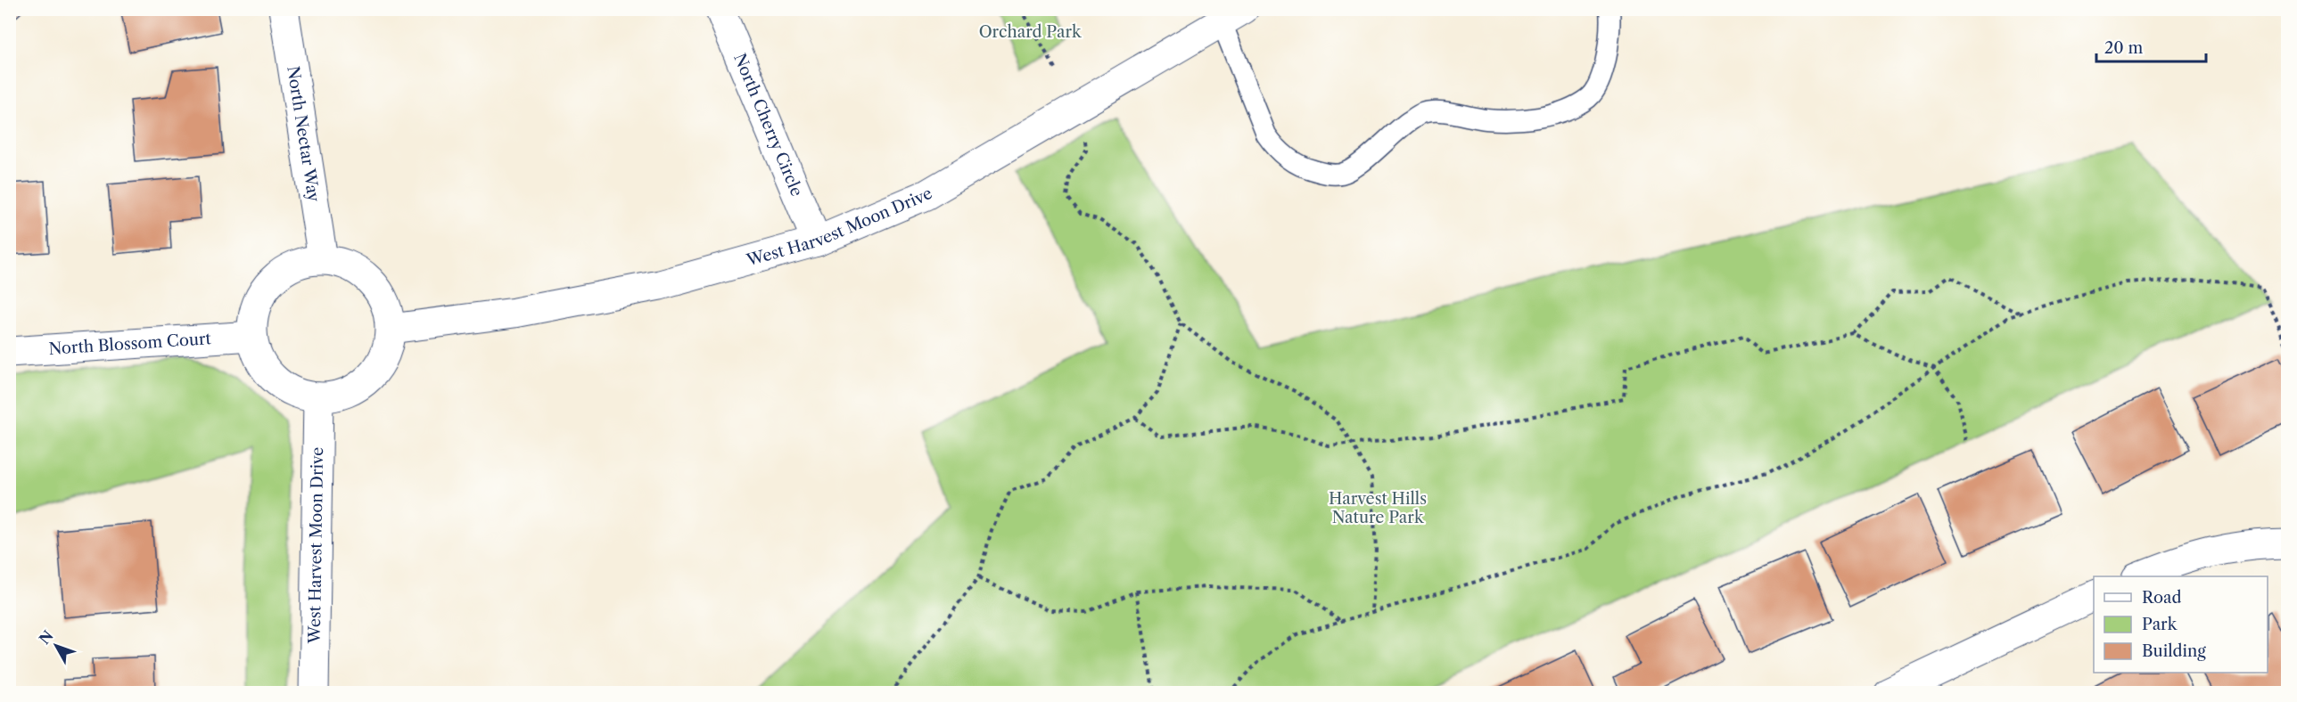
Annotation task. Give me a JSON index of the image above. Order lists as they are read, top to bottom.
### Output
{
  "streets": {
    "street": [
      "North Cherry Circle",
      "North Nectar Way",
      "West Harvest Moon Drive",
      "North Blossom Court"
    ]
  },
  "crossings": [
    ["North Cherry Circle", "West Harvest Moon Drive"],
    ["North Nectar Way", "West Harvest Moon Drive"],
    ["North Nectar Way", "North Blossom Court"],
    ["West Harvest Moon Drive", "North Blossom Court"]
  ],
  "parks": ["Orchard Park", "Harvest Hills Nature Park"],
  "legend": ["Road", "Park", "Building"],
  "scale_bar": "20 m",
  "north": "top left"
}
